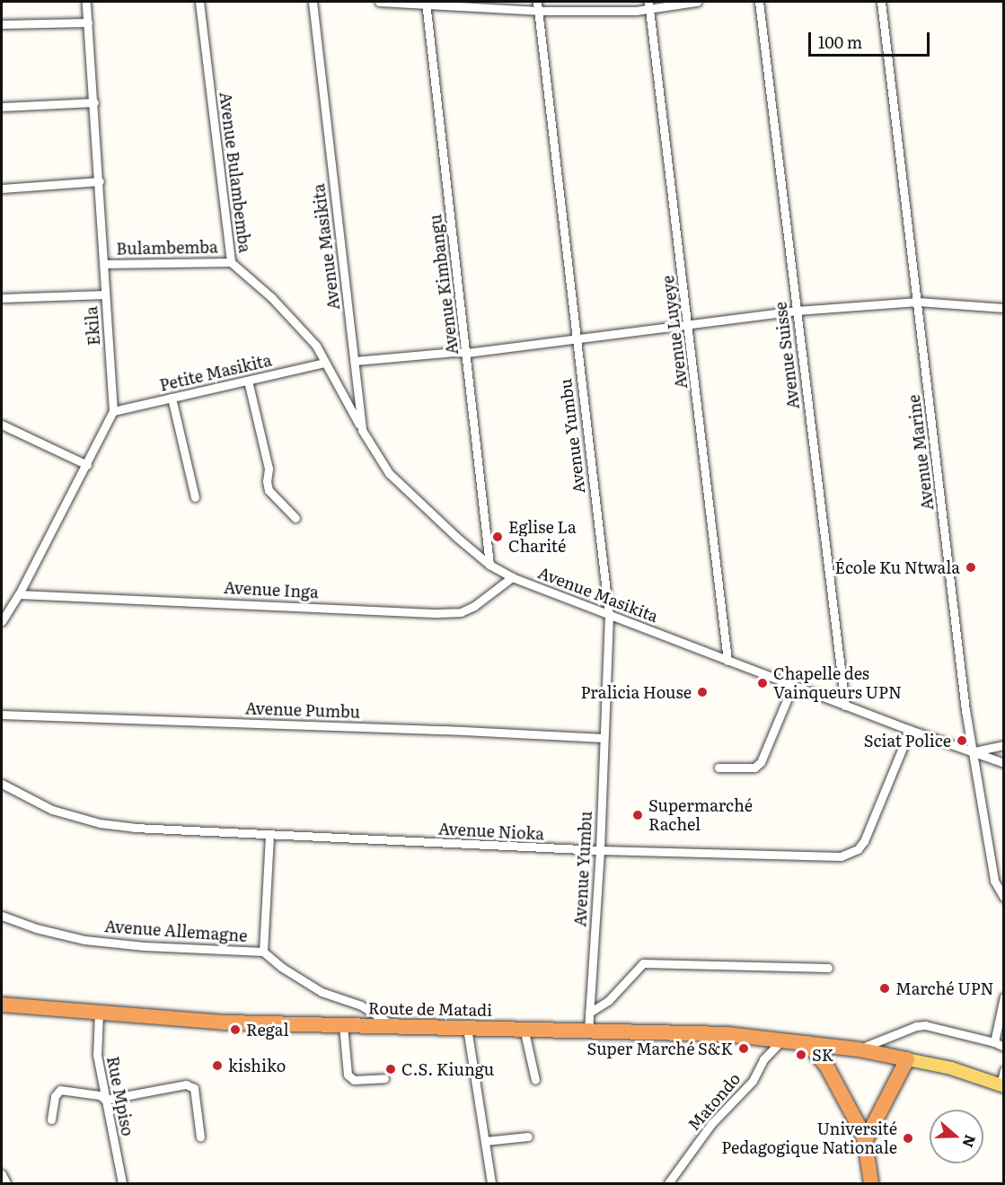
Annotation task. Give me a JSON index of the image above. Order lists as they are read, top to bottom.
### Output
{
  "streets": {
    "highway": ["Route de Matadi"],
    "street": [
      "Avenue Bulambemba",
      "Avenue Masikita",
      "Bulambemba",
      "Avenue Kimbangu",
      "Ekila",
      "Avenue Luyeye",
      "Avenue Suisse",
      "Petite Masikita",
      "Avenue Yumbu",
      "Avenue Marine",
      "Avenue Inga",
      "Avenue Pumbu",
      "Avenue Nioka",
      "Avenue Allemagne",
      "Rue Mpiso",
      "Matondo"
    ]
  },
  "crossings": [
    ["Avenue Bulambemba", "Avenue Masikita"],
    ["Avenue Bulambemba", "Bulambemba"],
    ["Avenue Bulambemba", "Petite Masikita"],
    ["Avenue Masikita", "Avenue Kimbangu"],
    ["Avenue Masikita", "Avenue Luyeye"],
    ["Avenue Masikita", "Avenue Suisse"],
    ["Avenue Masikita", "Avenue Yumbu"],
    ["Avenue Masikita", "Avenue Marine"],
    ["Avenue Masikita", "Avenue Inga"],
    ["Avenue Masikita", "Avenue Nioka"],
    ["Bulambemba", "Ekila"],
    ["Ekila", "Petite Masikita"],
    ["Ekila", "Avenue Inga"],
    ["Avenue Yumbu", "Avenue Pumbu"],
    ["Avenue Yumbu", "Avenue Nioka"],
    ["Avenue Yumbu", "Route de Matadi"],
    ["Avenue Allemagne", "Route de Matadi"],
    ["Route de Matadi", "Rue Mpiso"],
    ["Route de Matadi", "Matondo"]
  ],
  "places": [
    "Eglise La Charité",
    "École Ku Ntwala",
    "Chapelle des Vainqueurs UPN",
    "Pralicia House",
    "Sciat Police",
    "Supermarché Rachel",
    "Marché UPN",
    "Regal",
    "Super Marché S&K",
    "SK",
    "kishiko",
    "C.S. Kiungu",
    "Université Pedagogique Nationale"
  ],
  "scale_bar": "100 m",
  "north": "right"
}
